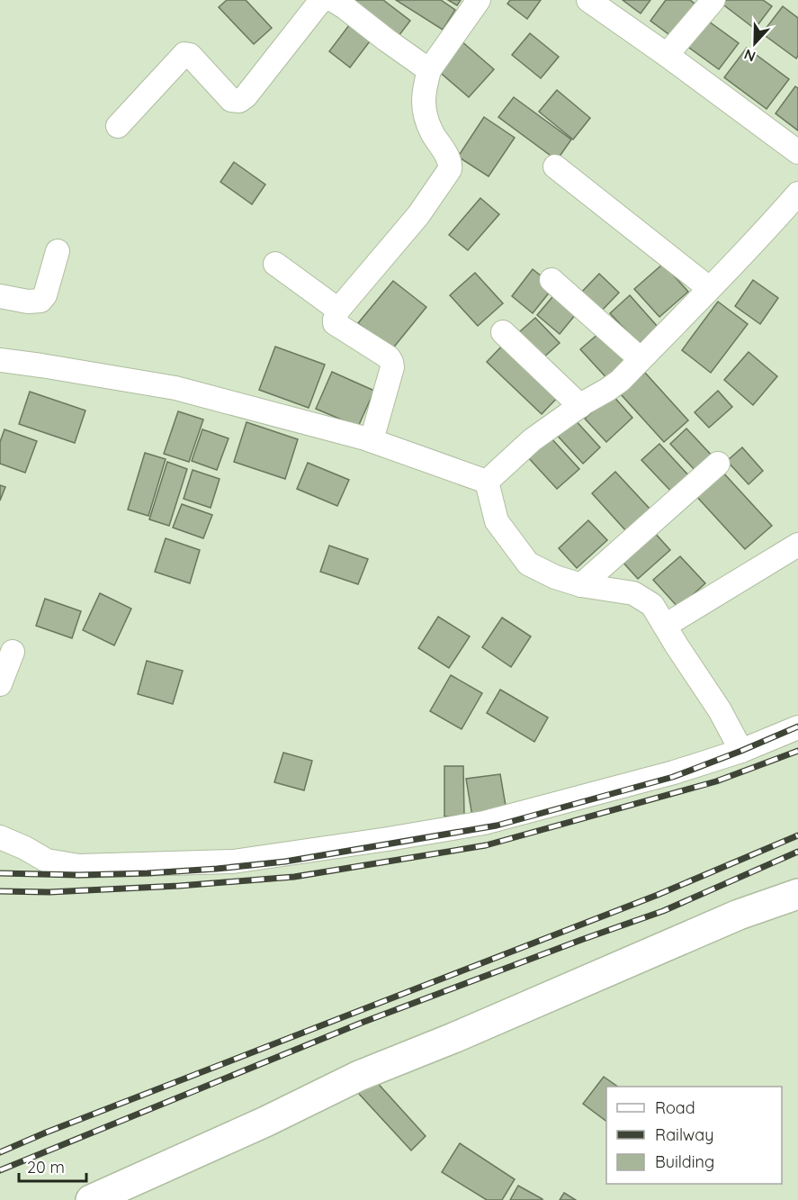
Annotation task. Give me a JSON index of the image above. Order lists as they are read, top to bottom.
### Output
{
  "legend": ["Road", "Railway", "Building"],
  "scale_bar": "20 m",
  "north": "bottom"
}
